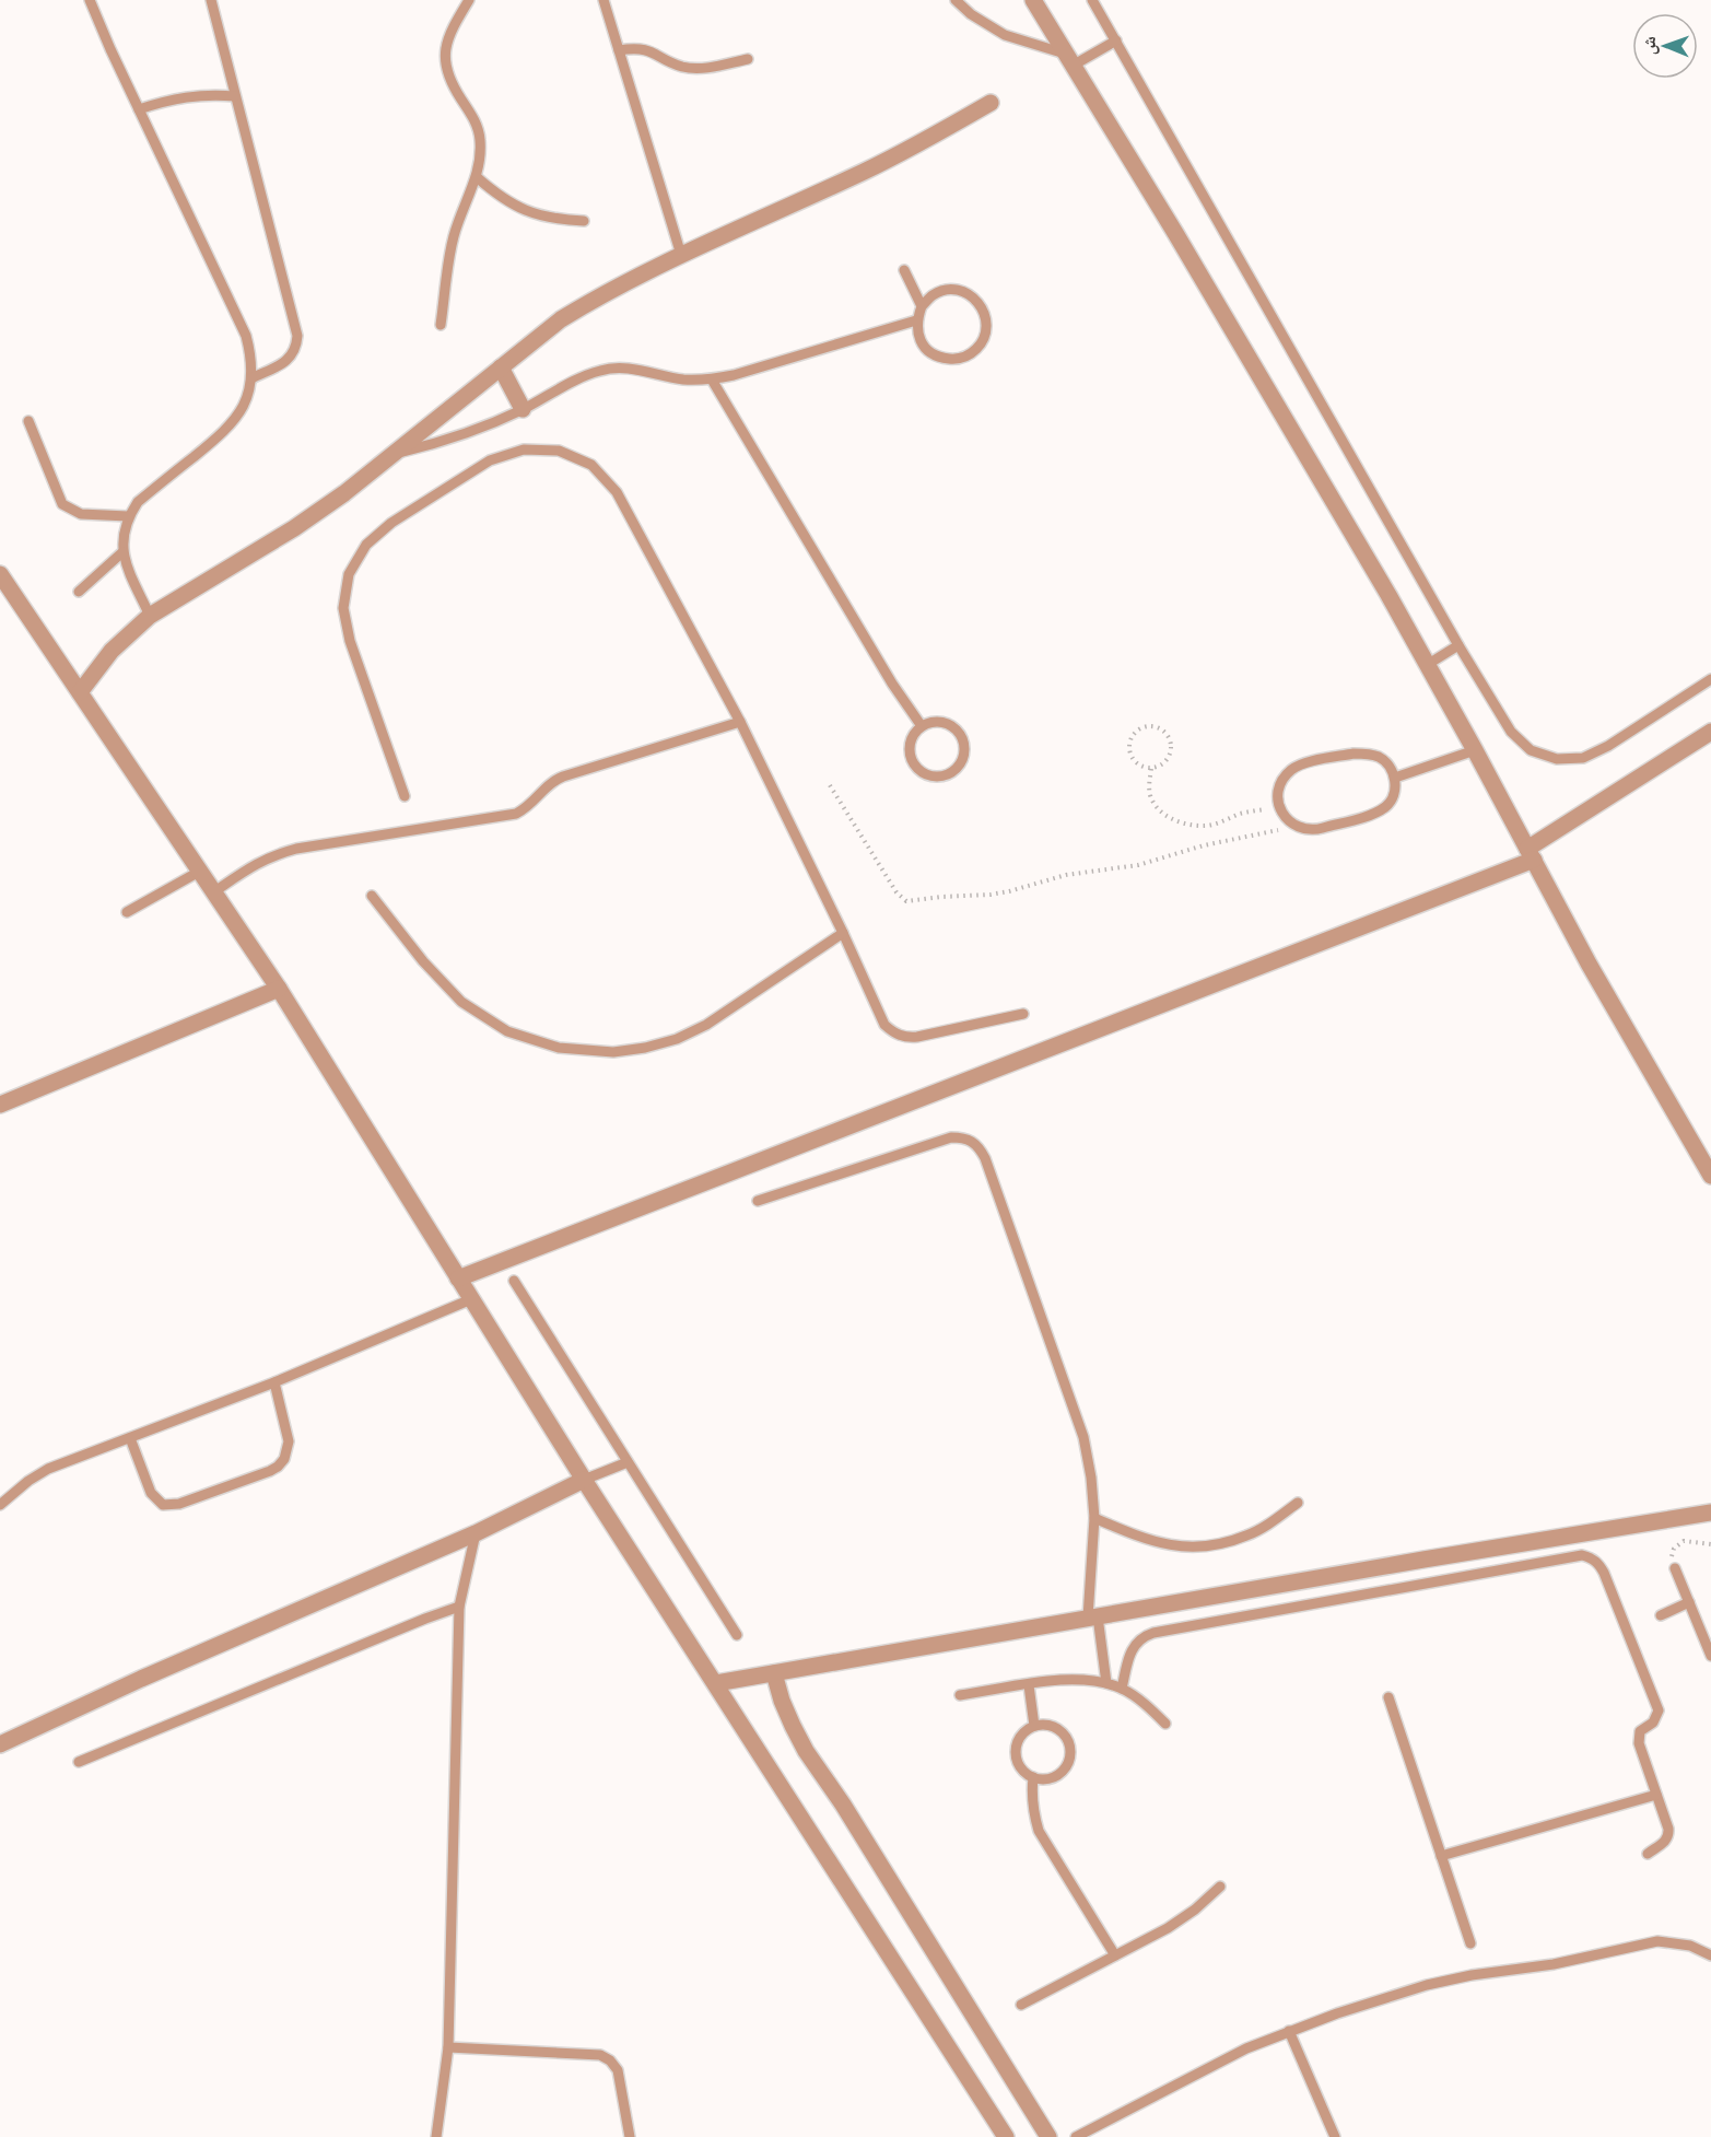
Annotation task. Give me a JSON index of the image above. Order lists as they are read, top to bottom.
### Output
{
  "north": "left"
}
